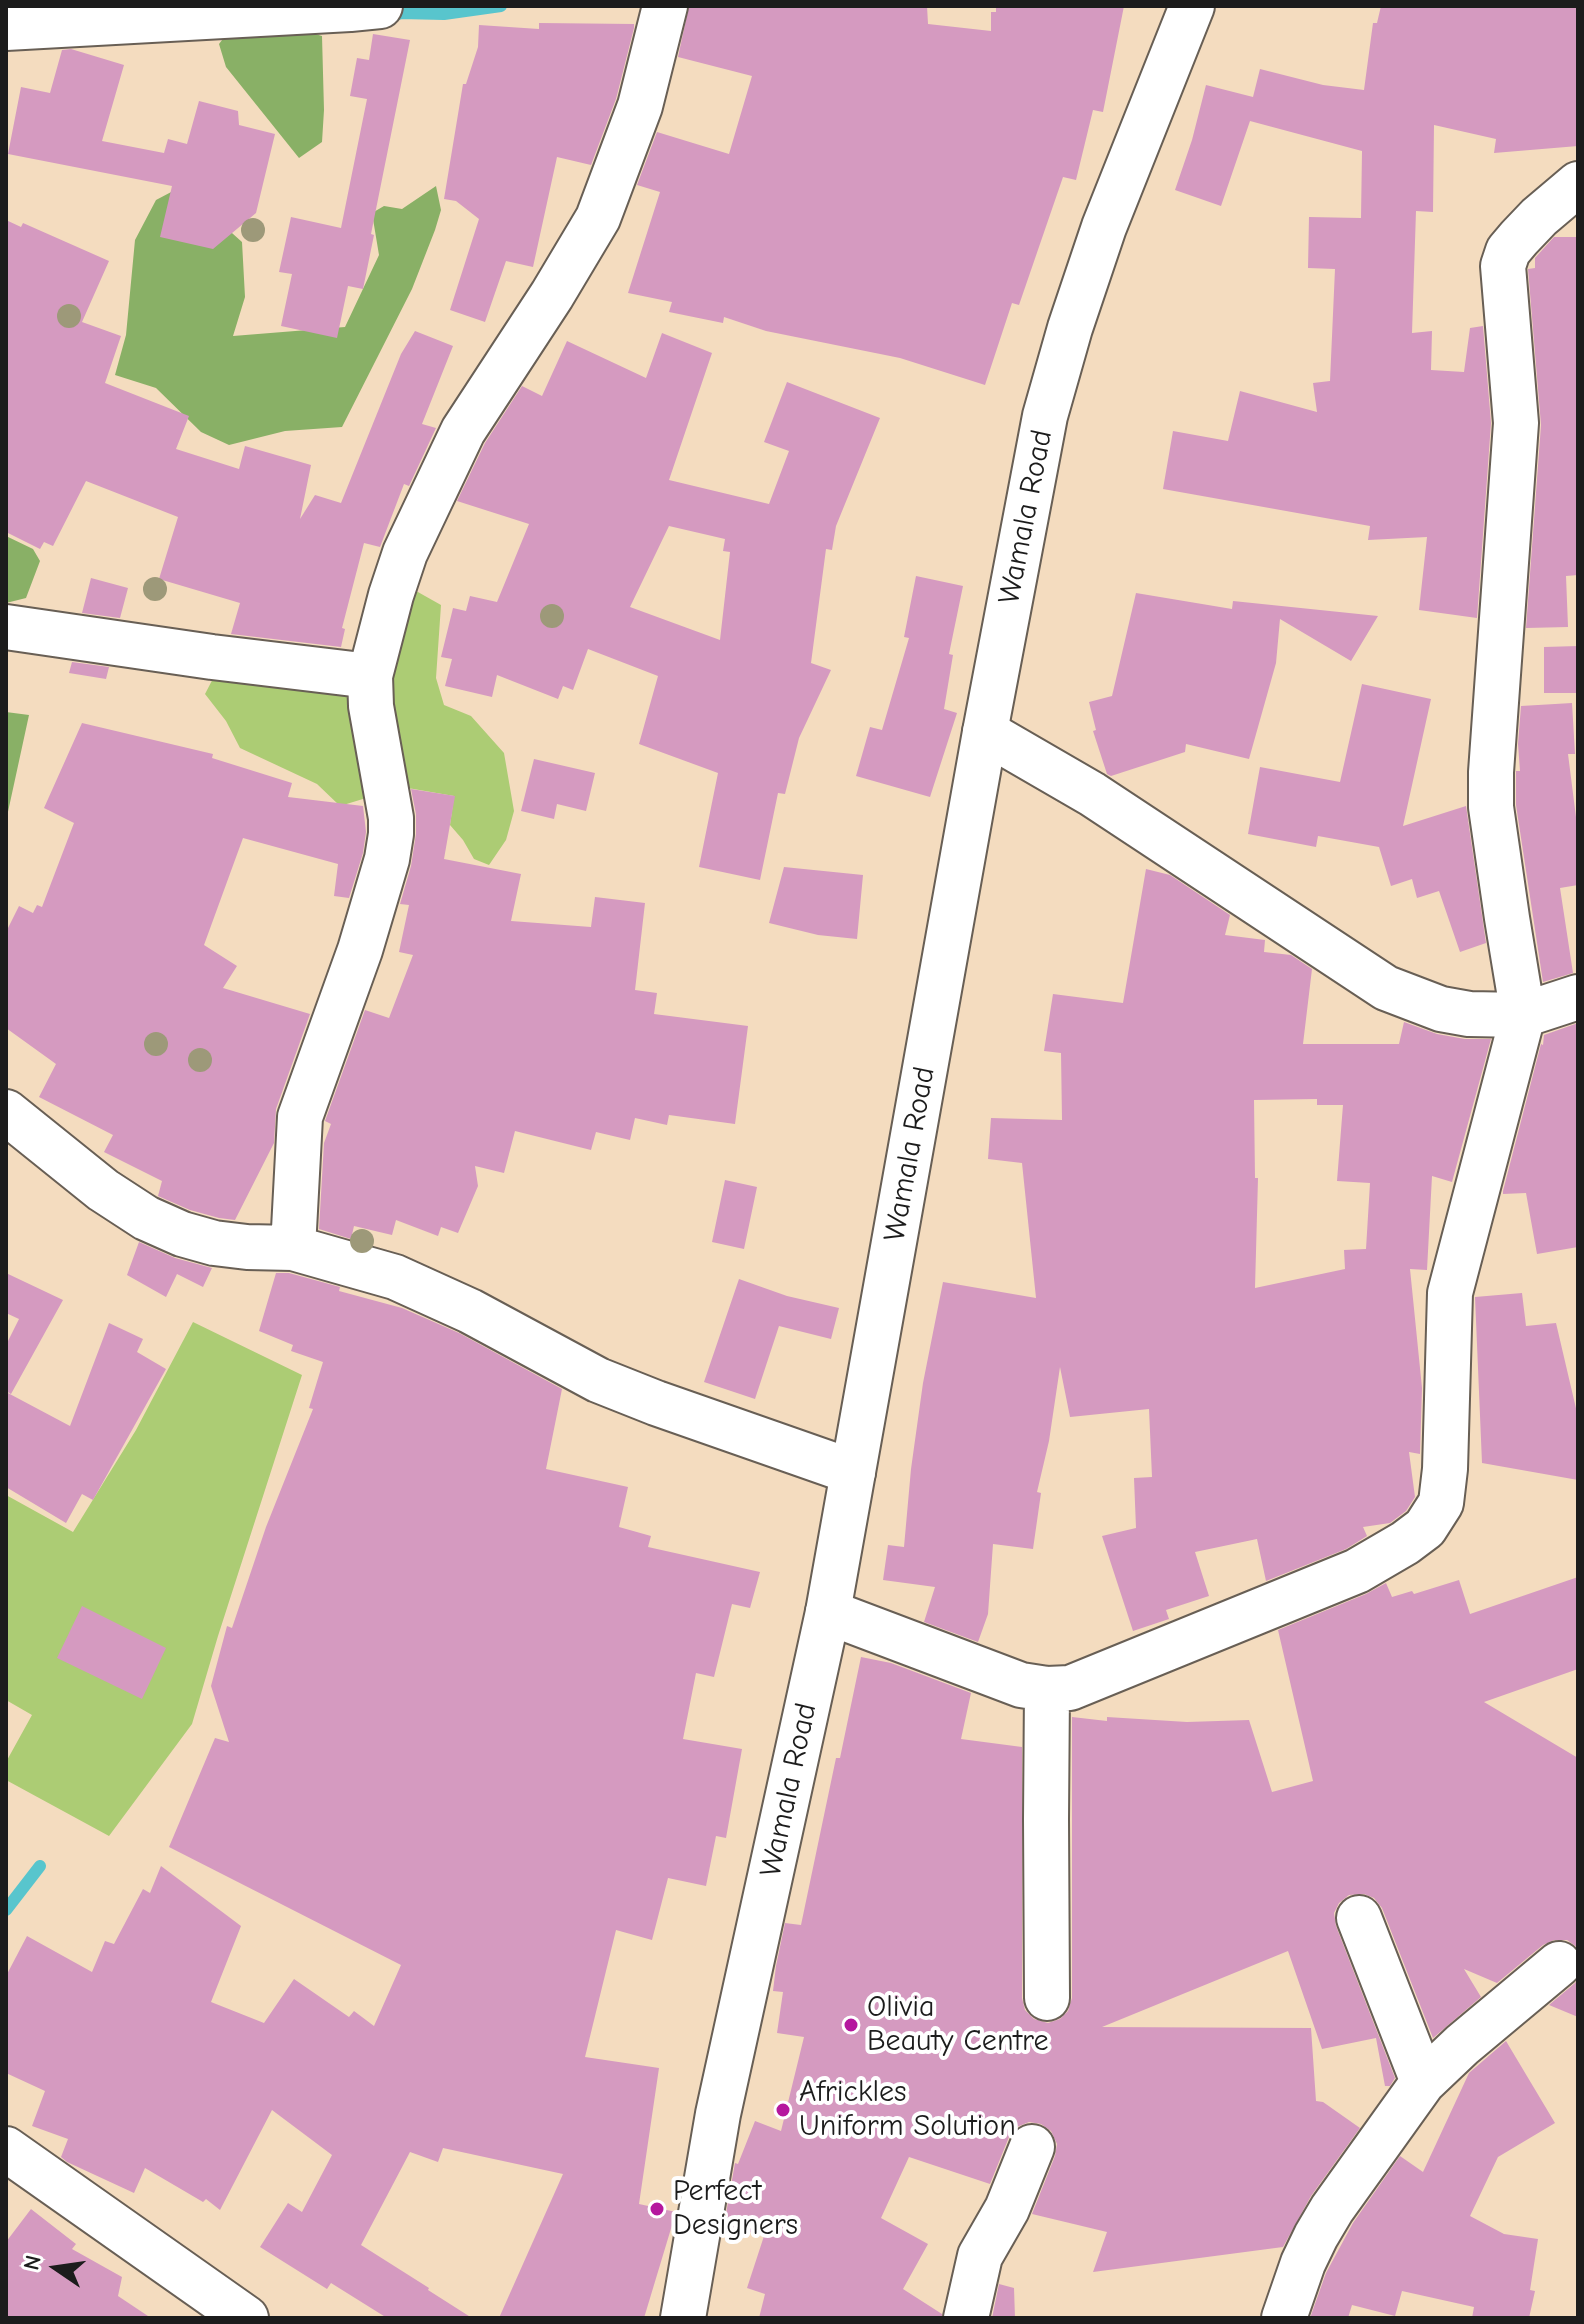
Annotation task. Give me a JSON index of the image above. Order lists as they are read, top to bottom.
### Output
{
  "streets": {
    "street": ["Wamala Road"]
  },
  "places": ["Olivia Beauty Centre", "Africkles Uniform Solution", "Perfect Designers"],
  "north": "left"
}
